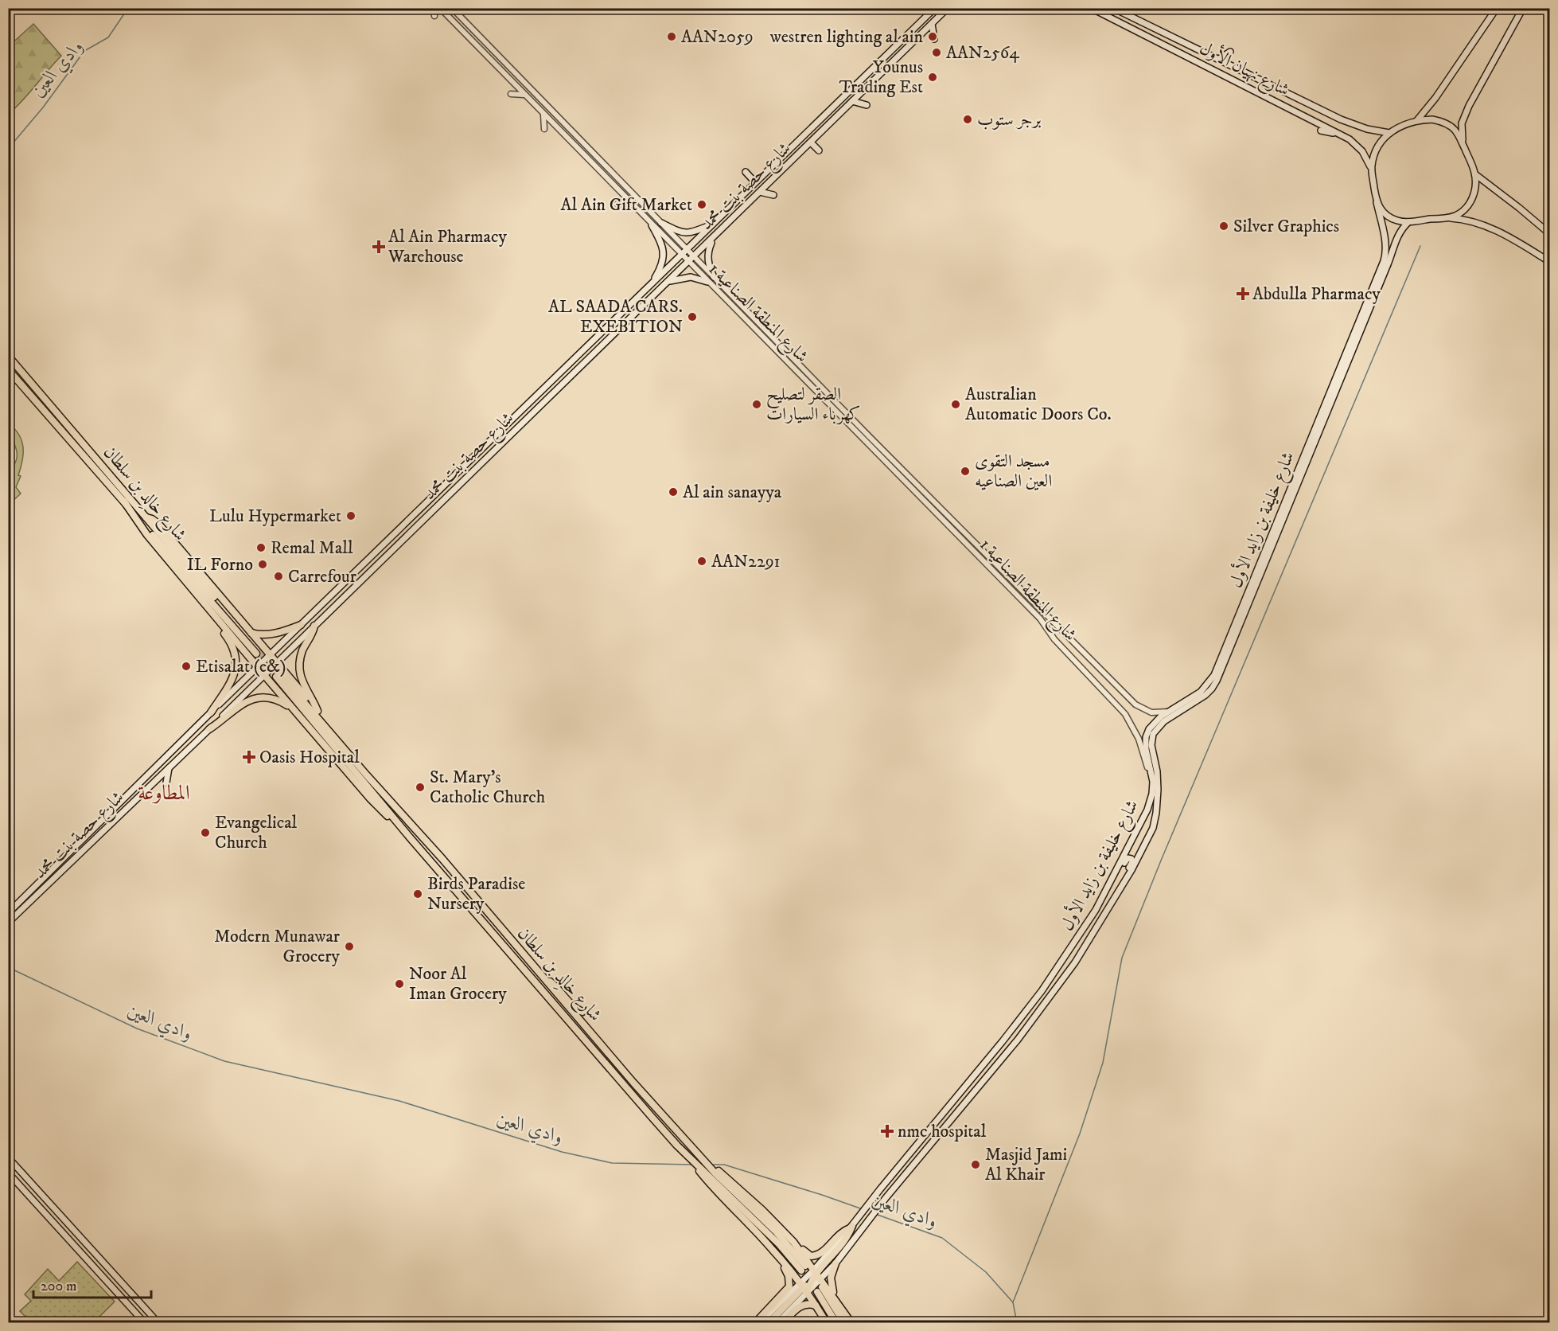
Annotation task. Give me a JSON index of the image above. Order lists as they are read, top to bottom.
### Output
{
  "streets": {
    "main road": [
      "شارع نهيان الأول",
      "شارع حصة بنت محمد",
      "شارع خالِد بن سلطان",
      "شارع خليفة بن زايد الأول"
    ],
    "street": ["شارع المنطقة الصناعية 1"]
  },
  "crossings": [
    ["شارع نهيان الأول", "شارع خليفة بن زايد الأول"],
    ["شارع حصة بنت محمد", "شارع المنطقة الصناعية 1"],
    ["شارع المنطقة الصناعية 1", "شارع خليفة بن زايد الأول"]
  ],
  "districts": ["المطاوعة"],
  "water": ["وادي العين"],
  "places": {
    "other": [
      "AAN2059",
      "westren lighting al ain",
      "AAN2564",
      "Younus Trading Est",
      "برجر ستوب",
      "Al Ain Gift Market",
      "Silver Graphics",
      "AL SAADA CARS. EXEBITION",
      "الصقر لتصليح كهرباء السيارات",
      "Australian Automatic Doors Co.",
      "مسجد التقوى العين الصناعيه",
      "Al ain sanayya",
      "Lulu Hypermarket",
      "Remal Mall",
      "AAN2291",
      "IL Forno",
      "Carrefour",
      "Etisalat (e&)",
      "St. Mary's Catholic Church",
      "Evangelical Church",
      "Birds Paradise Nursery",
      "Modern Munawar Grocery",
      "Noor Al Iman Grocery",
      "Masjid Jami Al Khair"
    ],
    "health": [
      "Al Ain Pharmacy Warehouse",
      "Abdulla Pharmacy",
      "Oasis Hospital",
      "nmc hospital"
    ]
  },
  "scale_bar": "200 m"
}
